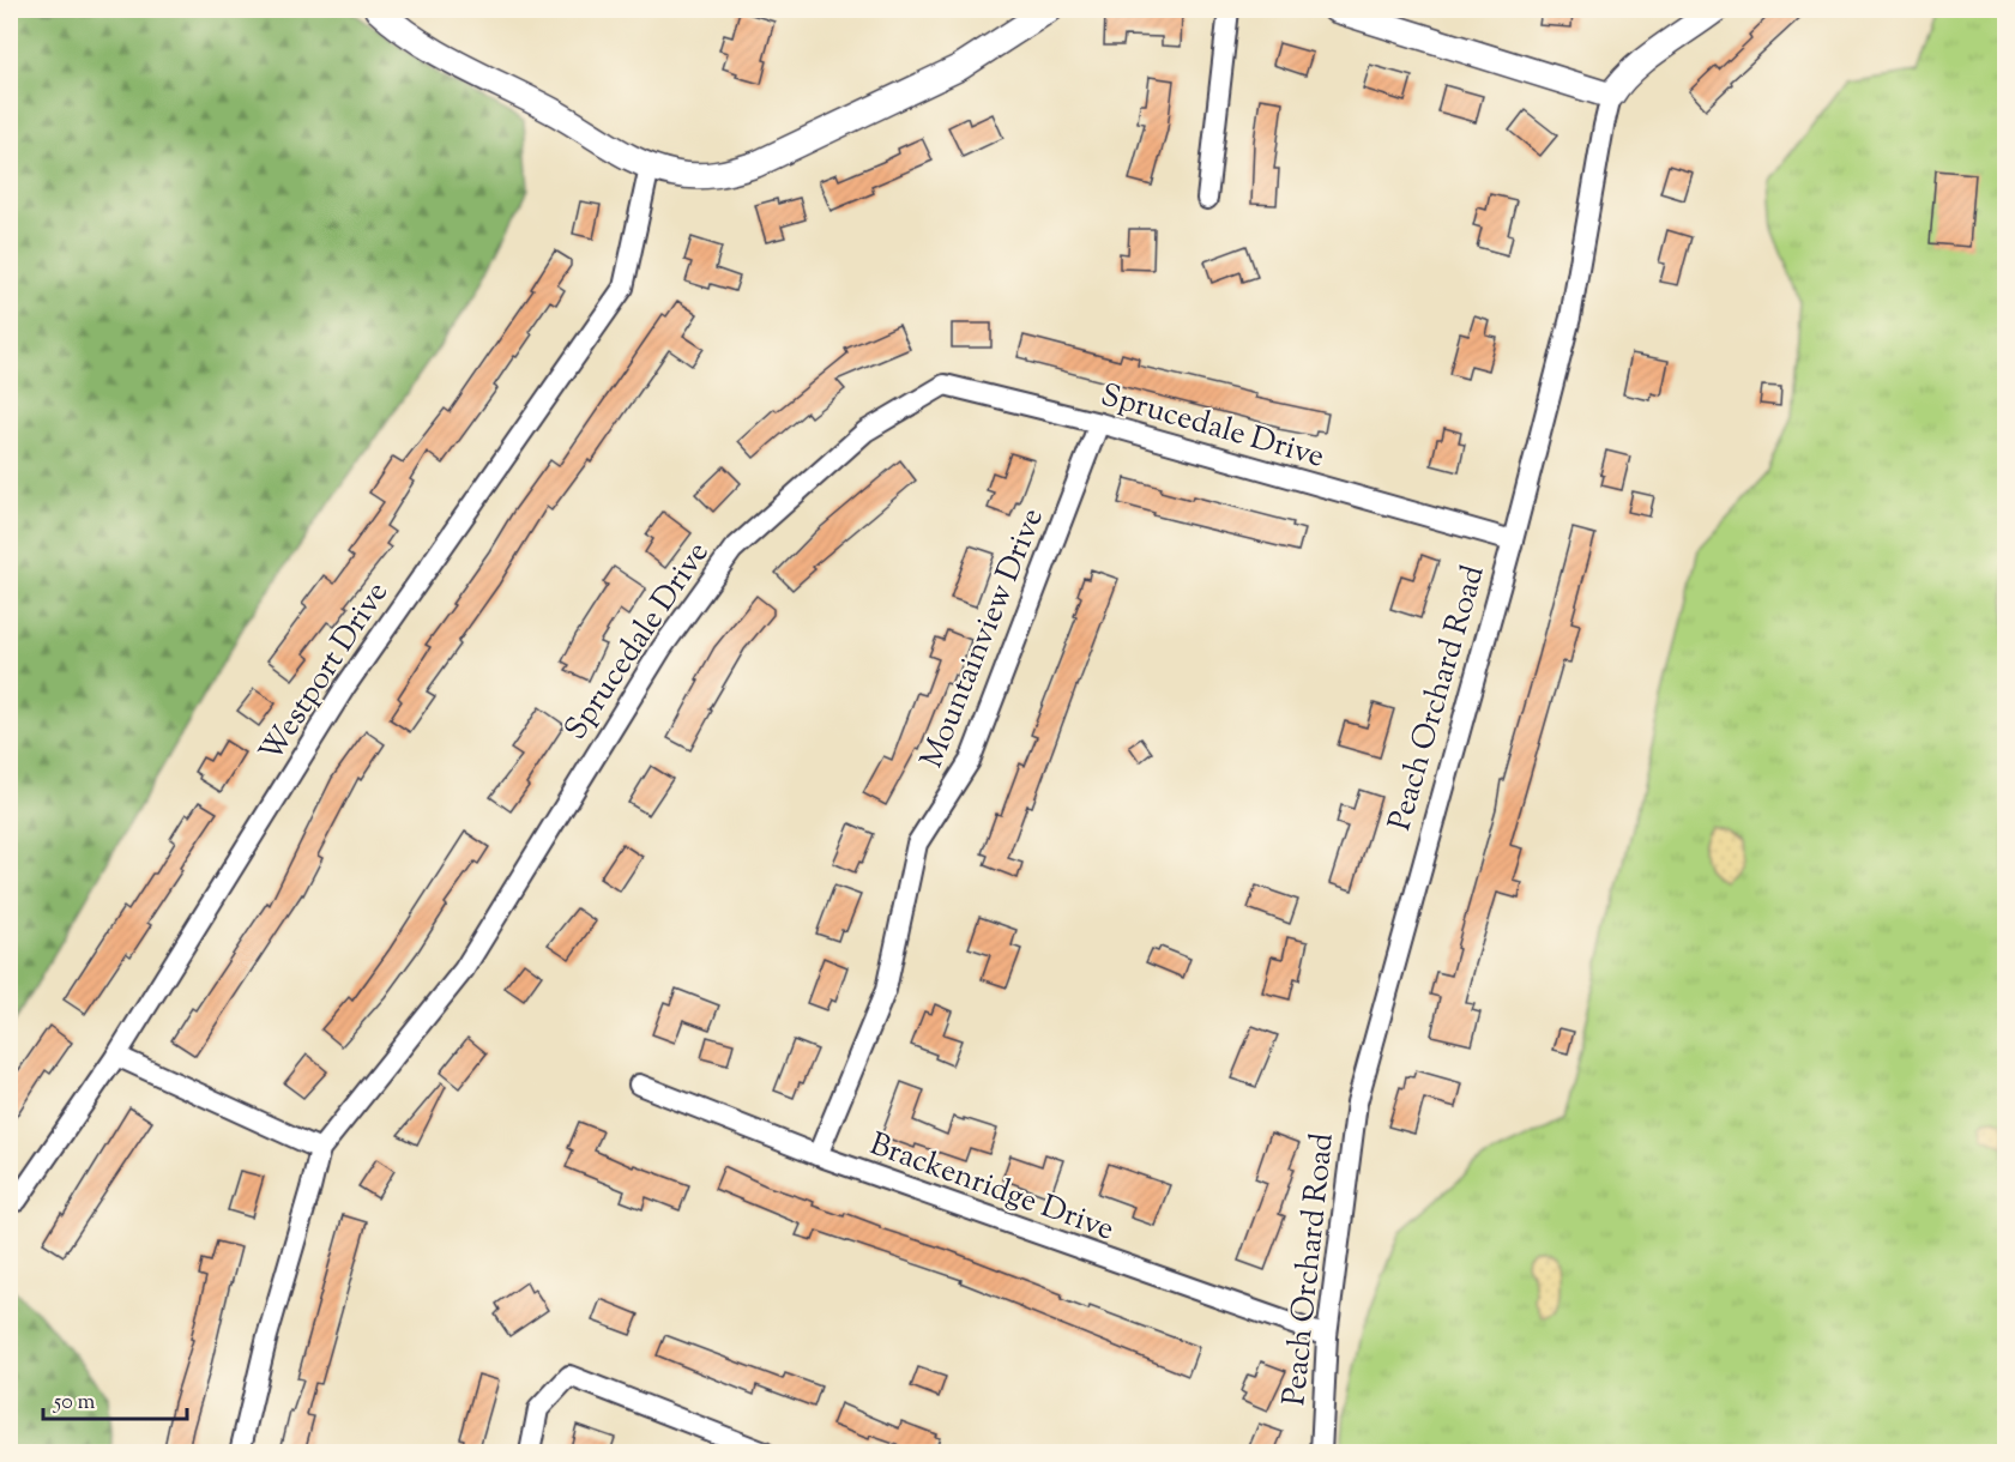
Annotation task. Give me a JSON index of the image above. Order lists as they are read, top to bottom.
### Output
{
  "streets": {
    "street": [
      "Sprucedale Drive",
      "Mountainview Drive",
      "Westport Drive",
      "Peach Orchard Road",
      "Brackenridge Drive"
    ]
  },
  "crossings": [
    ["Sprucedale Drive", "Mountainview Drive"],
    ["Sprucedale Drive", "Peach Orchard Road"],
    ["Mountainview Drive", "Brackenridge Drive"],
    ["Peach Orchard Road", "Brackenridge Drive"]
  ],
  "scale_bar": "50 m"
}
